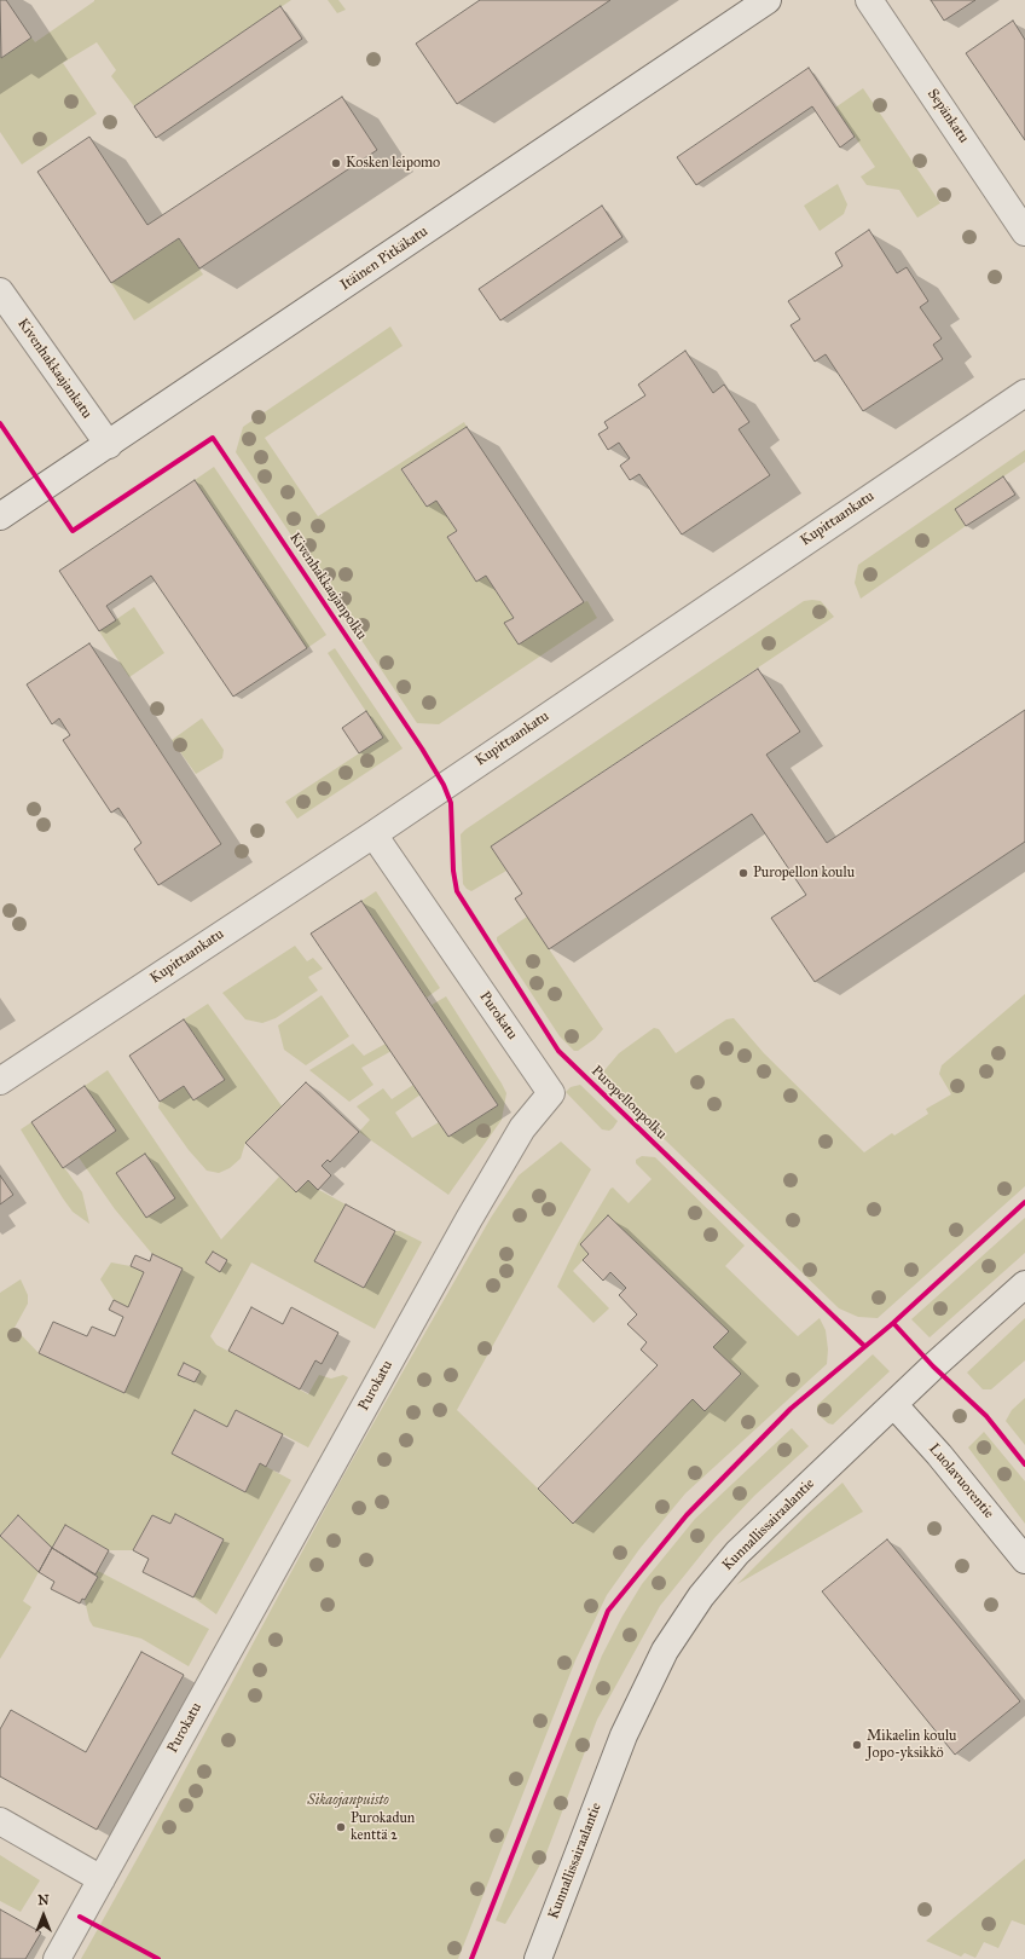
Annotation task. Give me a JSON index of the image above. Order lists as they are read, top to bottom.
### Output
{
  "streets": {
    "street": [
      "Sepänkatu",
      "Itäinen Pitkäkatu",
      "Kivenhakkaajankatu",
      "Kupittaankatu",
      "Purokatu",
      "Luolavuorentie",
      "Kunnallissairaalantie"
    ],
    "cycle path": ["Kivenhakkaajanpolku"]
  },
  "crossings": [
    ["Itäinen Pitkäkatu", "Kivenhakkaajankatu"],
    ["Kupittaankatu", "Purokatu"],
    ["Luolavuorentie", "Kunnallissairaalantie"]
  ],
  "parks": ["Sikaojanpuisto"],
  "places": [
    "Kosken leipomo",
    "Puropellon koulu",
    "Mikaelin koulu Jopo-yksikkö",
    "Purokadun kenttä 2"
  ],
  "north": "top"
}
